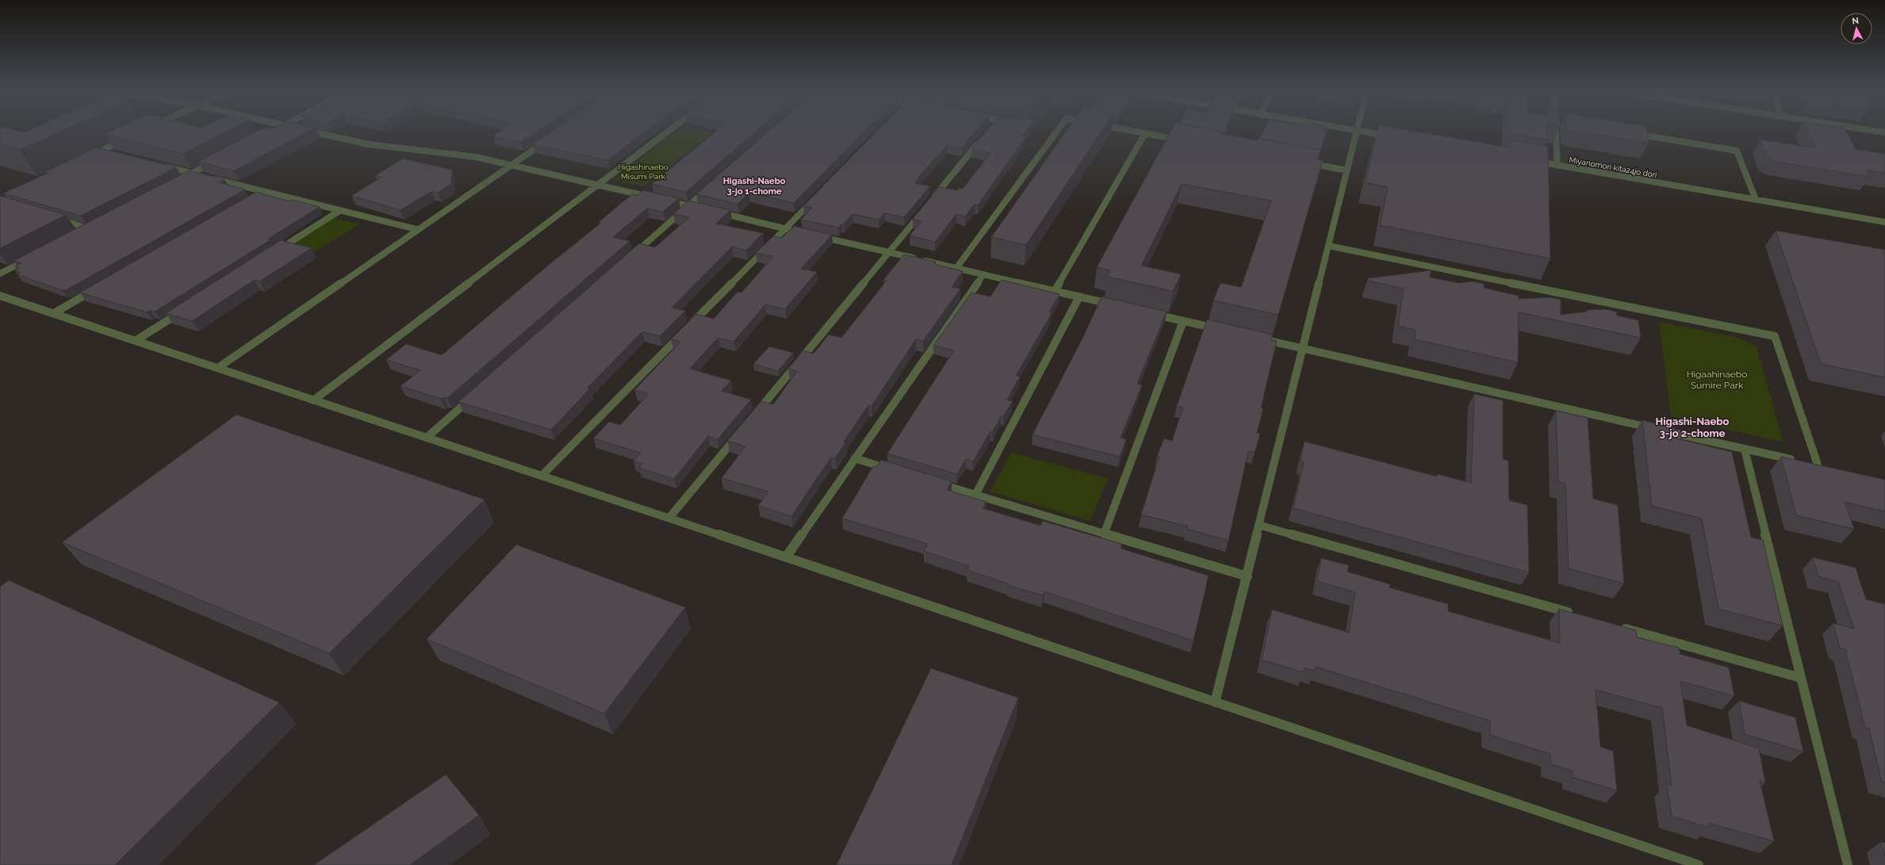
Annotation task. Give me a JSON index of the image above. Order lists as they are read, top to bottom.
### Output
{
  "streets": {
    "street": ["Miyanomori kita24jo dori"]
  },
  "districts": ["Higashi-Naebo 3-jo 1-chome", "Higashi-Naebo 3-jo 2-chome"],
  "parks": ["Higashinaebo Misumi Park", "Higaahinaebo Sumire Park"],
  "north": "top"
}
